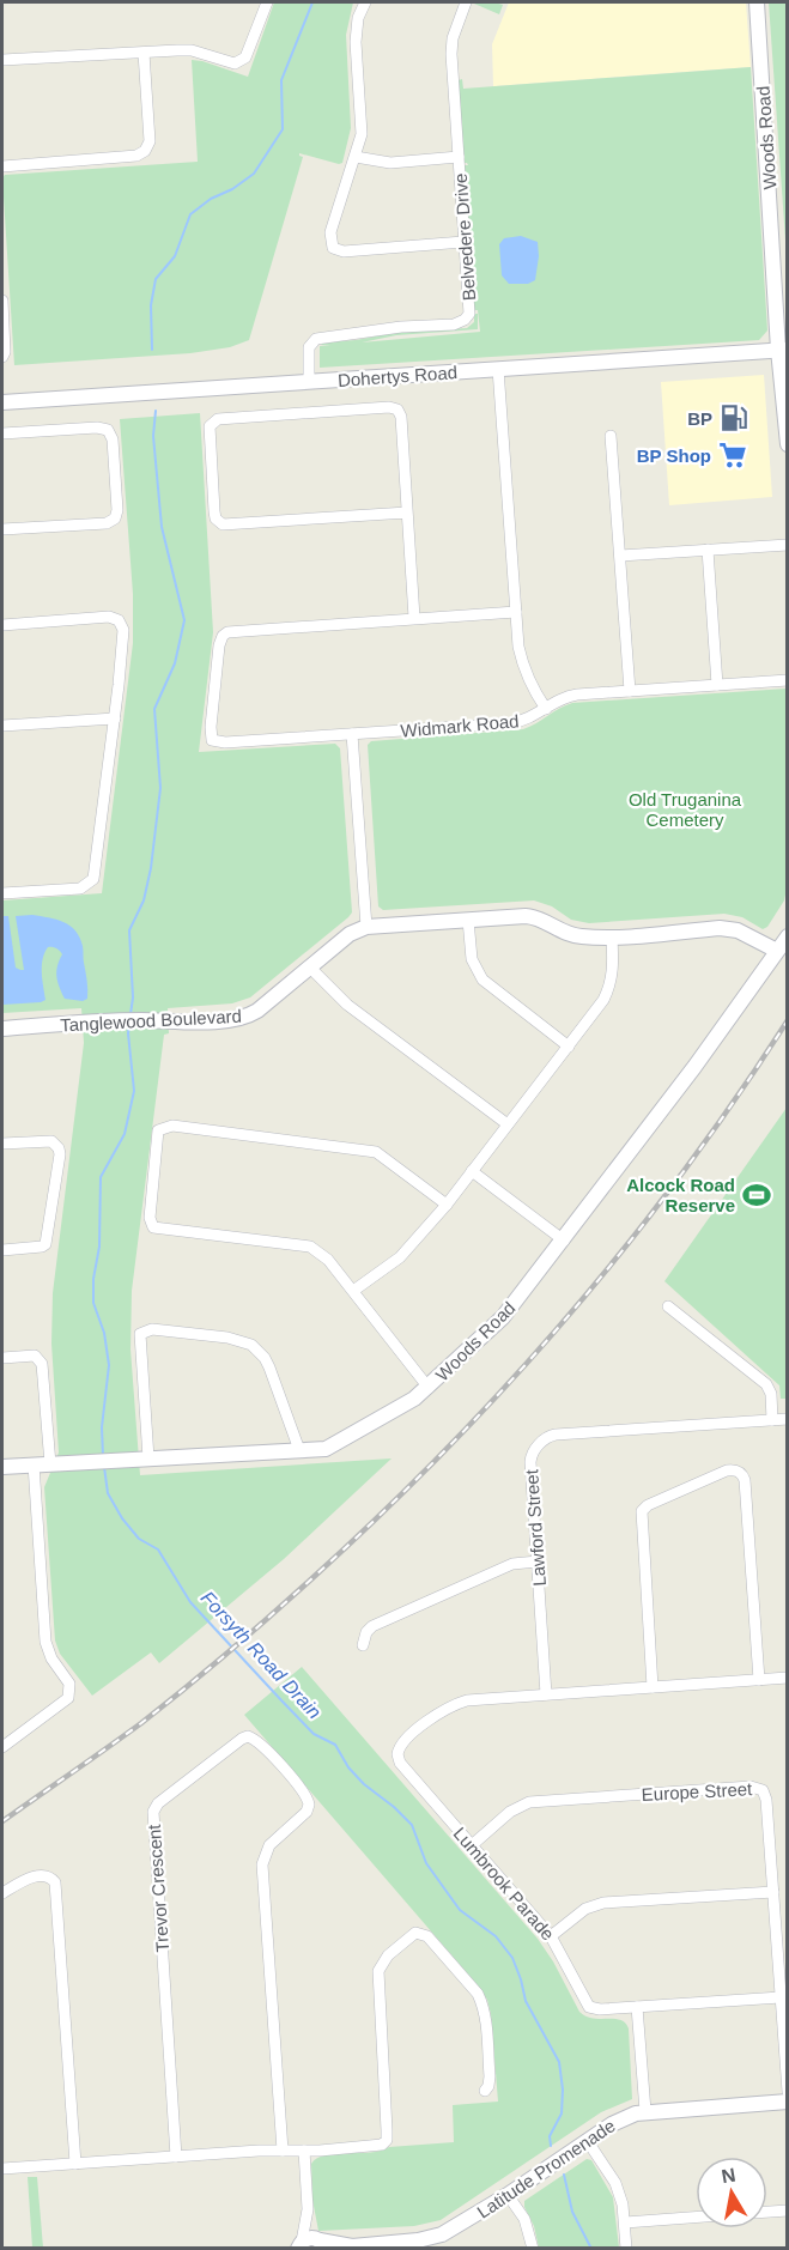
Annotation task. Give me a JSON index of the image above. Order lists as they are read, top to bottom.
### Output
{
  "streets": {
    "street": [
      "Woods Road",
      "Belvedere Drive",
      "Dohertys Road",
      "Widmark Road",
      "Tanglewood Boulevard",
      "Lawford Street",
      "Europe Street",
      "Lumbrook Parade",
      "Trevor Crescent",
      "Latitude Promenade"
    ]
  },
  "crossings": [
    ["Woods Road", "Dohertys Road"],
    ["Woods Road", "Tanglewood Boulevard"],
    ["Belvedere Drive", "Dohertys Road"],
    ["Lawford Street", "Lumbrook Parade"],
    ["Europe Street", "Lumbrook Parade"]
  ],
  "water": ["Forsyth Road Drain"],
  "parks": ["Old Truganina Cemetery"],
  "places": {
    "fuel station": ["BP"],
    "supermarket": ["BP Shop"],
    "sports": ["Alcock Road Reserve"]
  },
  "north": "top"
}
